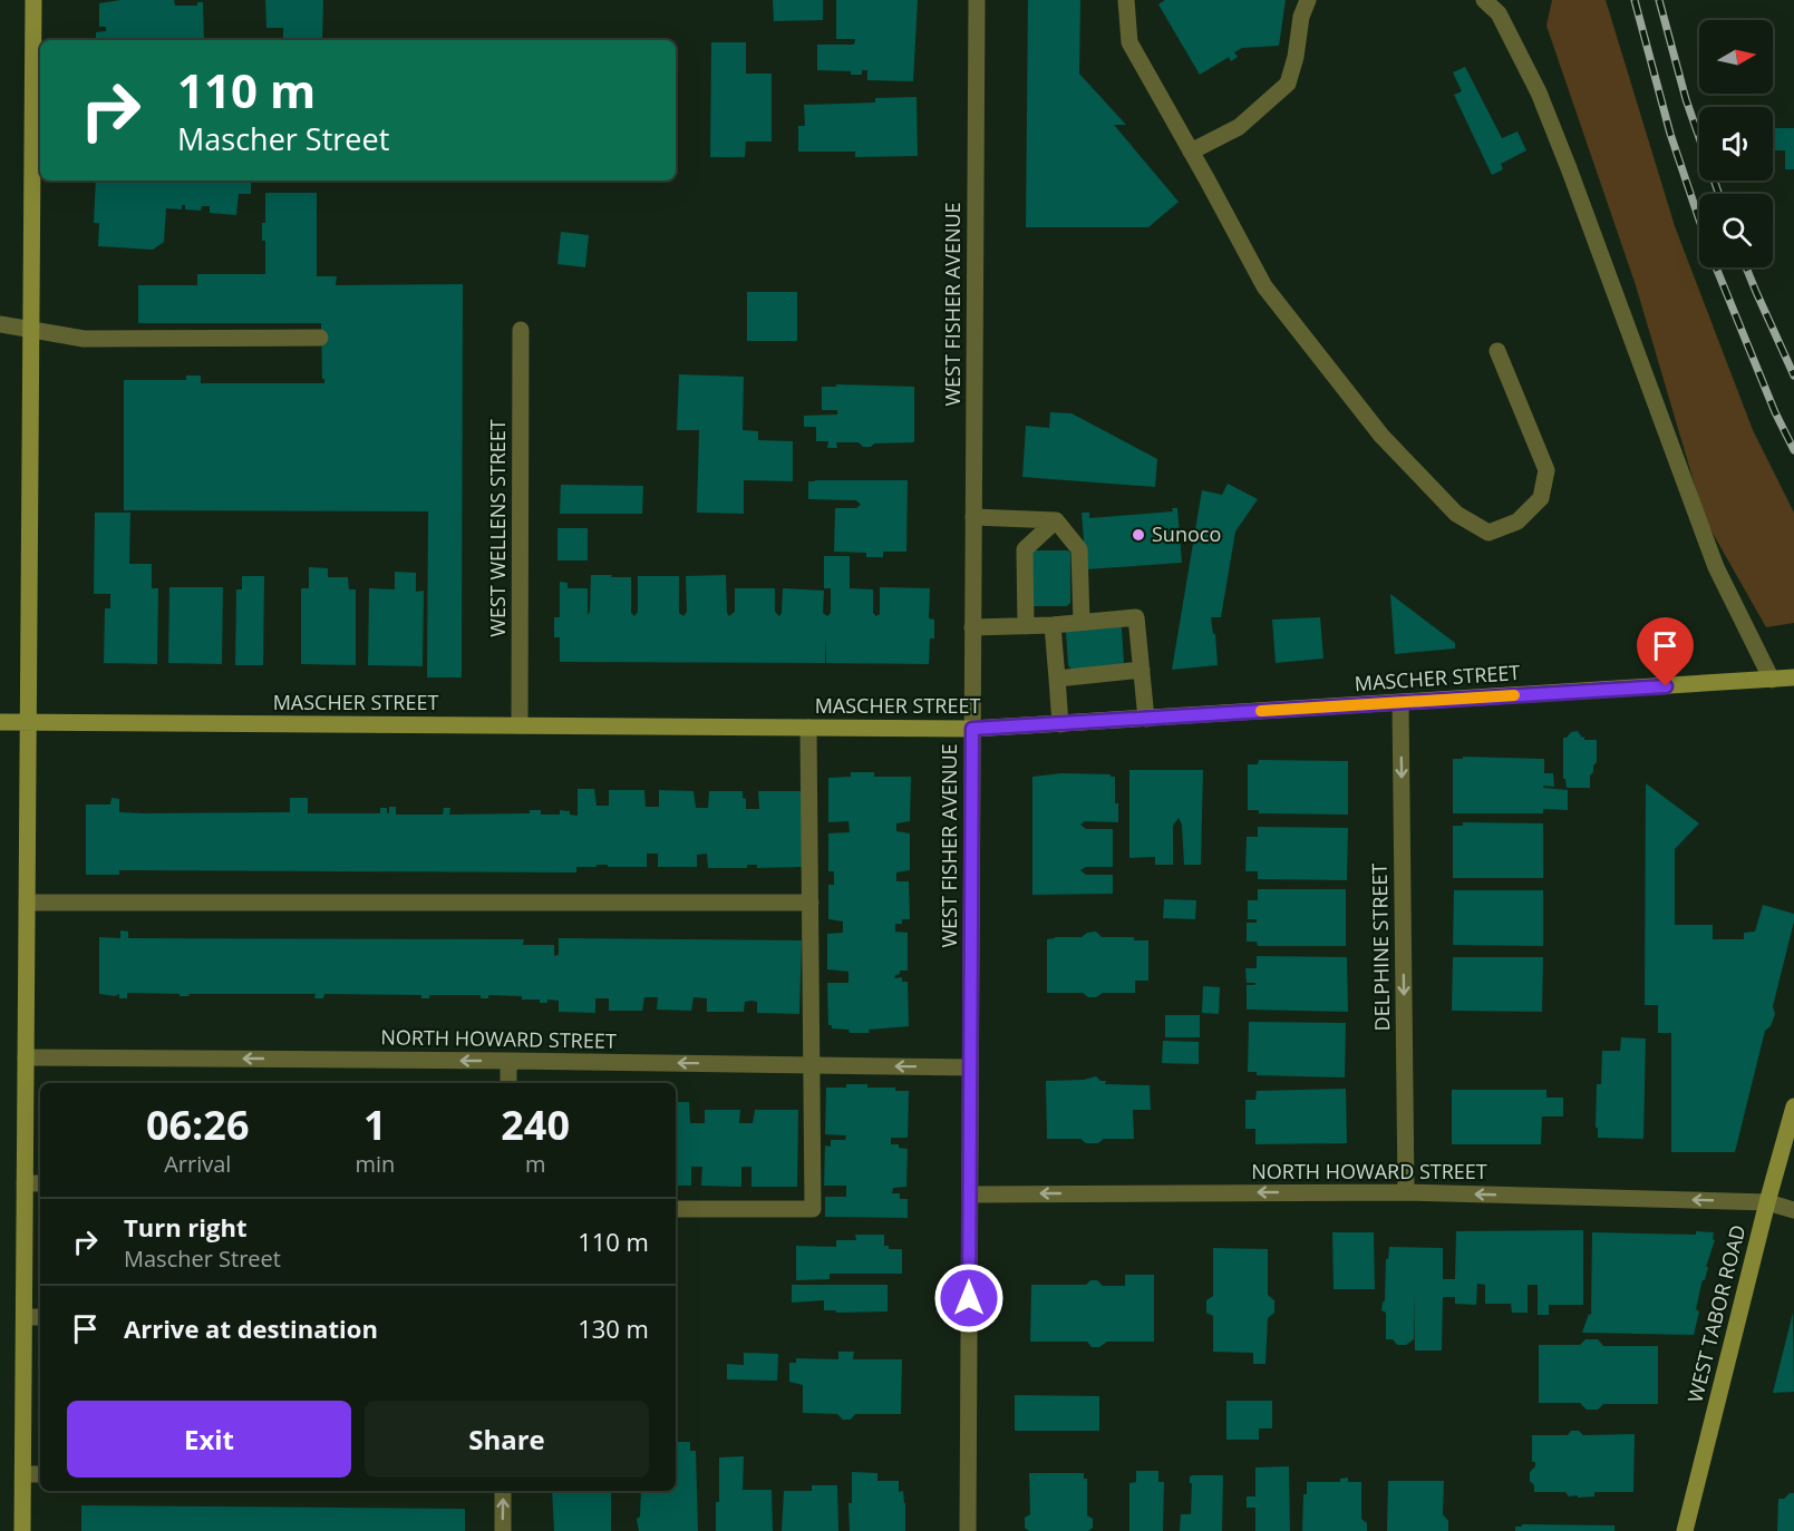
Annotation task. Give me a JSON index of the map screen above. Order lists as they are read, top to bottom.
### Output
{
  "streets": {
    "street": [
      "WEST FISHER AVENUE",
      "WEST WELLENS STREET",
      "MASCHER STREET",
      "DELPHINE STREET",
      "NORTH HOWARD STREET",
      "WEST TABOR ROAD"
    ]
  },
  "crossings": [
    ["WEST FISHER AVENUE", "MASCHER STREET"],
    ["WEST FISHER AVENUE", "NORTH HOWARD STREET"],
    ["WEST WELLENS STREET", "MASCHER STREET"],
    ["MASCHER STREET", "DELPHINE STREET"],
    ["DELPHINE STREET", "NORTH HOWARD STREET"],
    ["NORTH HOWARD STREET", "WEST TABOR ROAD"]
  ],
  "one_way": ["DELPHINE STREET", "NORTH HOWARD STREET"],
  "places": ["Sunoco"],
  "north": "right",
  "page": {
    "turn": ["110 m", "Mascher Street"],
    "eta": [
      "06:26",
      "Arrival",
      "1",
      "min",
      "240",
      "m"
    ],
    "list": [
      {
        "name": "Turn right",
        "note": "Mascher Street",
        "value": "110 m"
      },
      {
        "name": "Arrive at destination",
        "value": "130 m"
      }
    ],
    "buttons": ["Exit", "Share"]
  }
}
